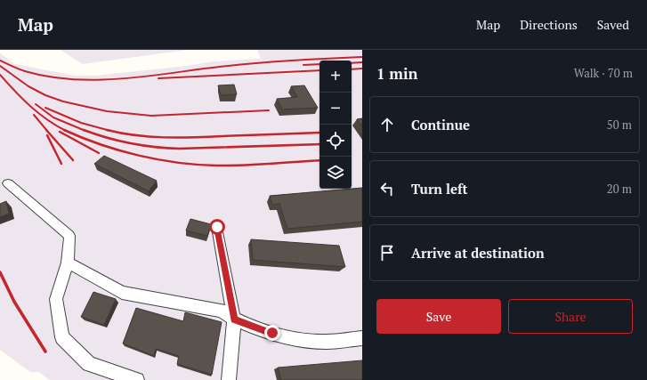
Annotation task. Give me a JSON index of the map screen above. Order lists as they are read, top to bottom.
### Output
{
  "page": {
    "header": "Map",
    "nav": ["Map", "Directions", "Saved"],
    "heading": ["1 min", "Walk · 70 m"],
    "map_buttons": ["+", "−"],
    "list": [
      ["Continue", "50 m"],
      ["Turn left", "20 m"],
      "Arrive at destination"
    ],
    "buttons": ["Save", "Share"]
  }
}
